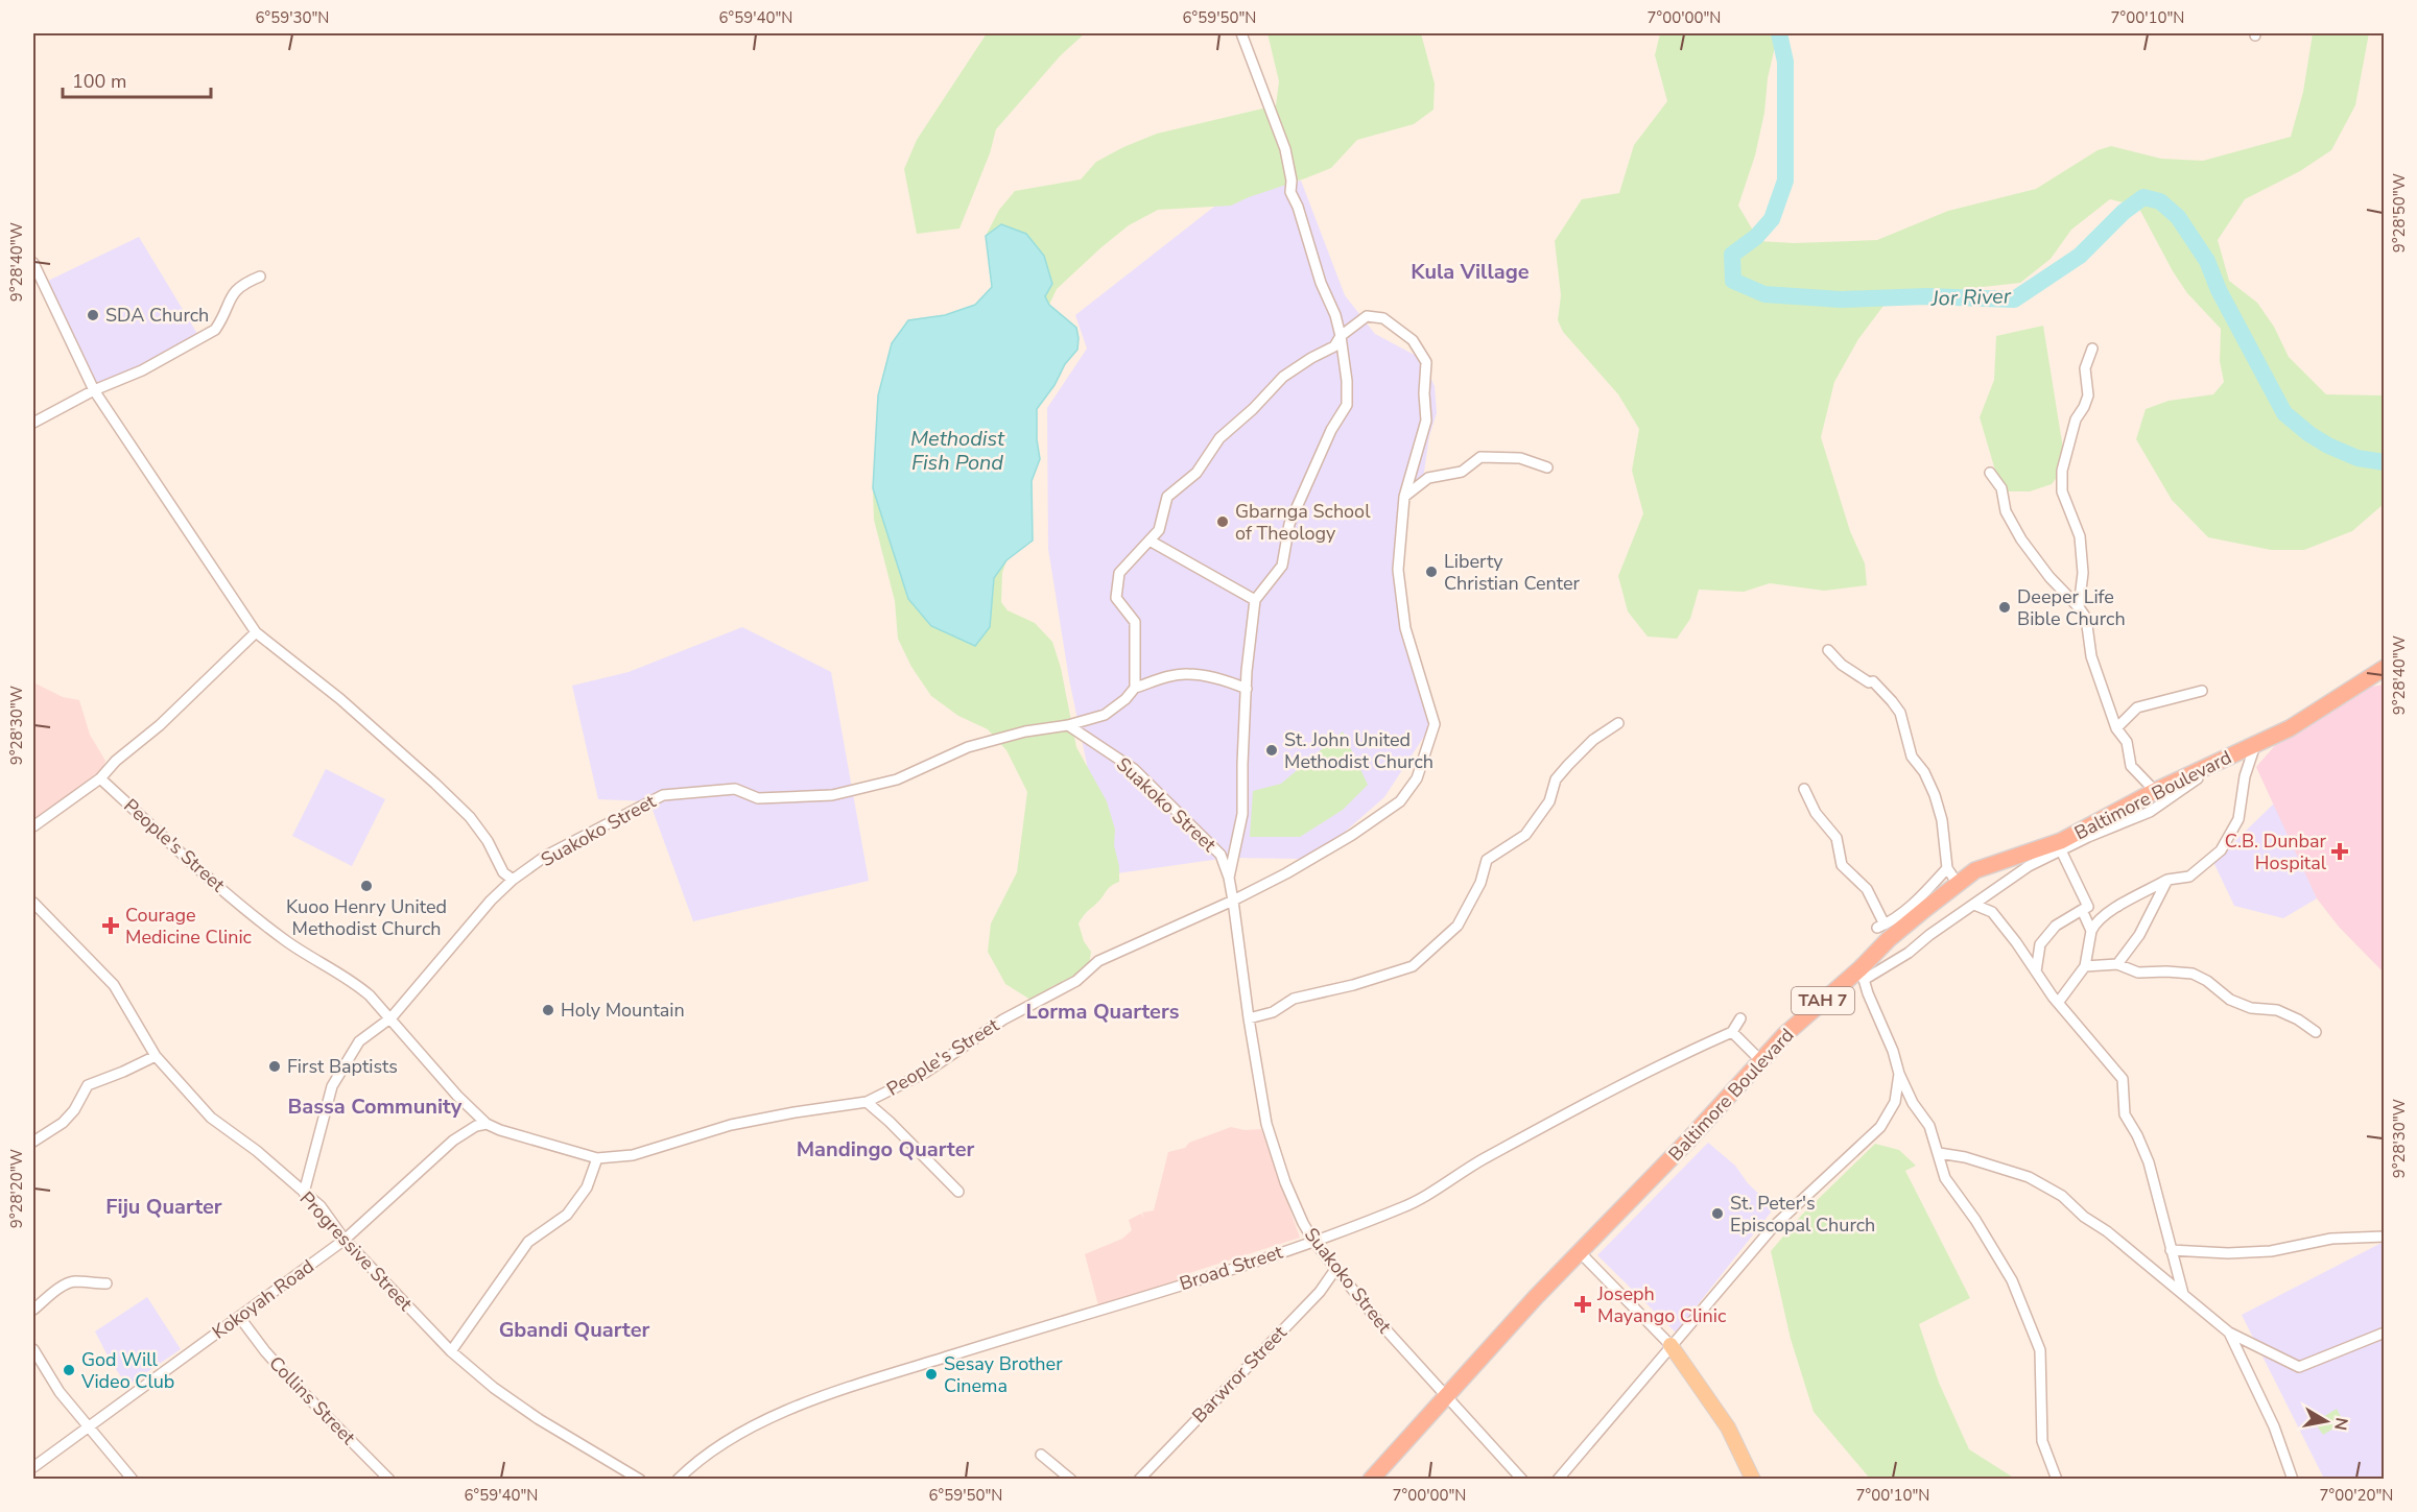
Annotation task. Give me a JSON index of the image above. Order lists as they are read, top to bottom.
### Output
{
  "streets": {
    "highway": ["Baltimore Boulevard", "TAH 7"],
    "street": [
      "Suakoko Street",
      "People's Street",
      "Progressive Street",
      "Broad Street",
      "Kokoyah Road",
      "Barwror Street",
      "Collins Street"
    ]
  },
  "crossings": [
    ["Baltimore Boulevard", "Suakoko Street"],
    ["Suakoko Street", "People's Street"],
    ["Suakoko Street", "Progressive Street"],
    ["Suakoko Street", "Broad Street"],
    ["Suakoko Street", "Barwror Street"],
    ["People's Street", "Kokoyah Road"],
    ["Progressive Street", "Kokoyah Road"],
    ["Kokoyah Road", "Collins Street"]
  ],
  "districts": [
    "Kula Village",
    "Lorma Quarters",
    "Bassa Community",
    "Mandingo Quarter",
    "Fiju Quarter",
    "Gbandi Quarter"
  ],
  "water": ["Jor River", "Methodist Fish Pond"],
  "places": {
    "other": [
      "SDA Church",
      "Gbarnga School of Theology",
      "Liberty Christian Center",
      "Deeper Life Bible Church",
      "St. John United Methodist Church",
      "Kuoo Henry United Methodist Church",
      "Holy Mountain",
      "First Baptists",
      "St. Peter's Episcopal Church",
      "God Will Video Club",
      "Sesay Brother Cinema"
    ],
    "health": ["C.B. Dunbar Hospital", "Courage Medicine Clinic", "Joseph Mayango Clinic"]
  },
  "scale_bar": "100 m",
  "north": "right",
  "coordinates": [
    "6°59'30\"N",
    "6°59'40\"N",
    "6°59'50\"N",
    "7°00'00\"N",
    "7°00'10\"N",
    "9°28'50\"W",
    "9°28'40\"W",
    "9°28'30\"W",
    "9°28'20\"W",
    "7°00'20\"N"
  ]
}
